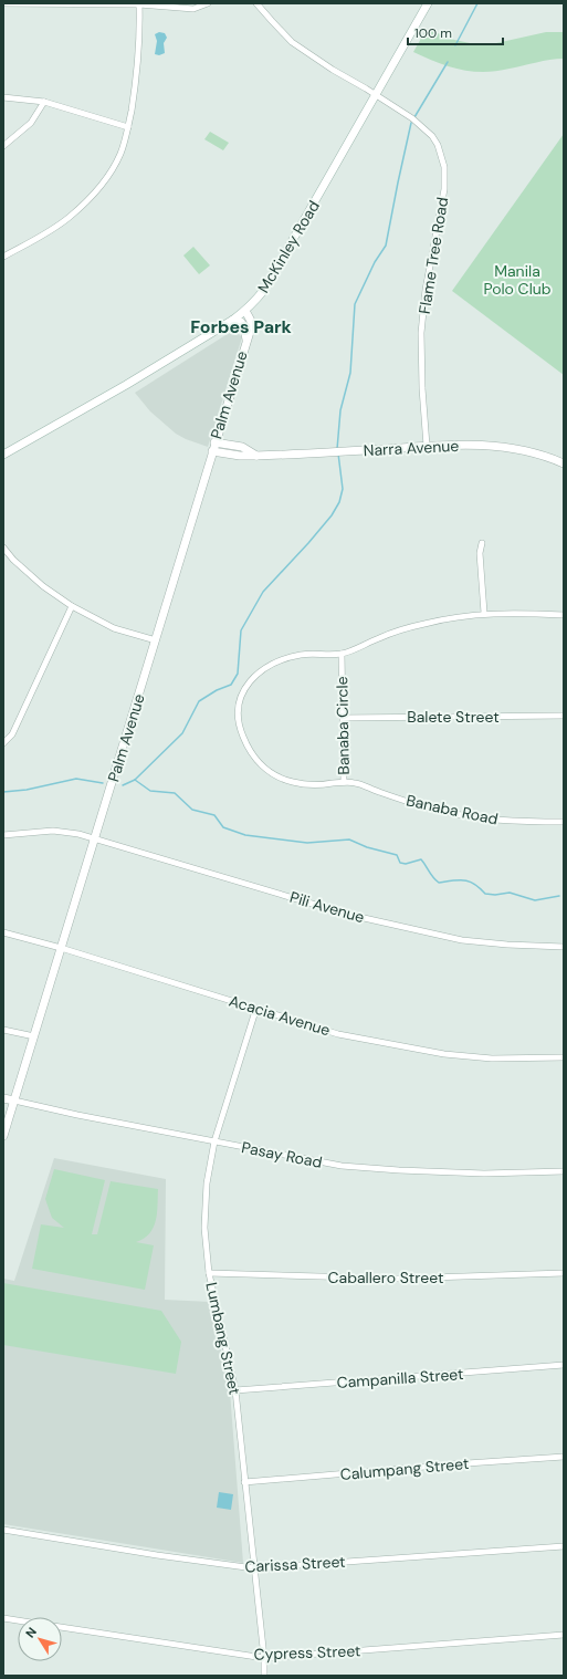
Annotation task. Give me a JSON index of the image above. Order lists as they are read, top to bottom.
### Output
{
  "streets": {
    "street": [
      "McKinley Road",
      "Flame Tree Road",
      "Palm Avenue",
      "Narra Avenue",
      "Balete Street",
      "Banaba Circle",
      "Banaba Road",
      "Pili Avenue",
      "Acacia Avenue",
      "Pasay Road",
      "Caballero Street",
      "Lumbang Street",
      "Campanilla Street",
      "Calumpang Street",
      "Carissa Street",
      "Cypress Street"
    ]
  },
  "crossings": [
    ["McKinley Road", "Flame Tree Road"],
    ["McKinley Road", "Palm Avenue"],
    ["Flame Tree Road", "Narra Avenue"],
    ["Palm Avenue", "Narra Avenue"],
    ["Palm Avenue", "Pili Avenue"],
    ["Palm Avenue", "Acacia Avenue"],
    ["Palm Avenue", "Pasay Road"],
    ["Balete Street", "Banaba Circle"],
    ["Balete Street", "Banaba Road"],
    ["Banaba Circle", "Banaba Road"],
    ["Acacia Avenue", "Lumbang Street"],
    ["Pasay Road", "Lumbang Street"],
    ["Caballero Street", "Lumbang Street"],
    ["Lumbang Street", "Campanilla Street"],
    ["Lumbang Street", "Calumpang Street"],
    ["Lumbang Street", "Carissa Street"],
    ["Lumbang Street", "Cypress Street"]
  ],
  "districts": ["Forbes Park"],
  "parks": ["Manila Polo Club"],
  "scale_bar": "100 m",
  "north": "top left"
}
